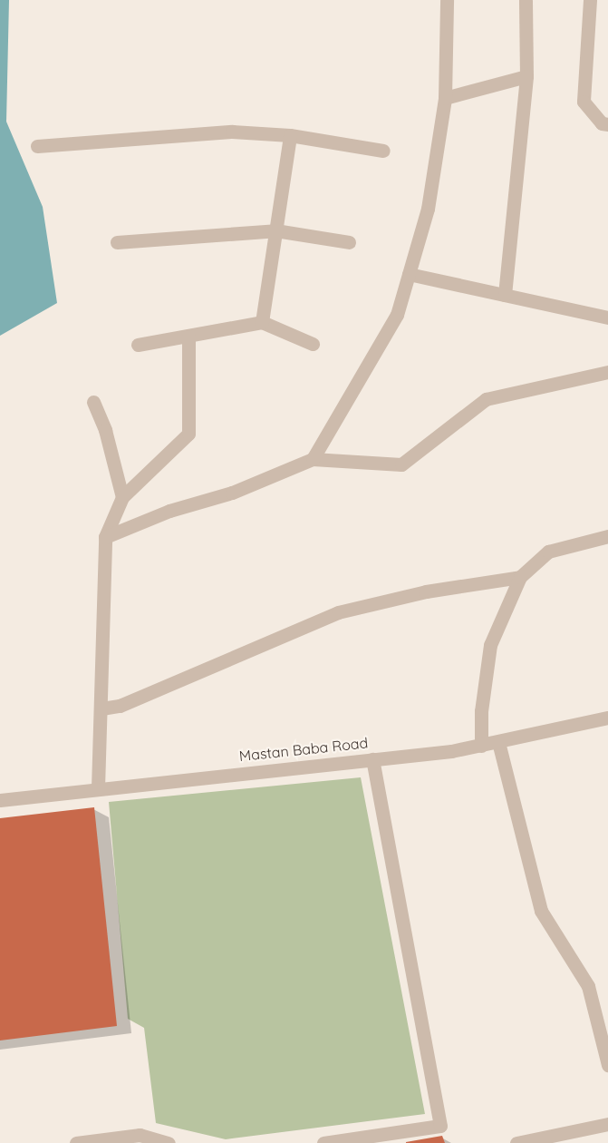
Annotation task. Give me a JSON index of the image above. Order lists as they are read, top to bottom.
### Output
{
  "streets": {
    "street": ["Mastan Baba Road"]
  }
}
